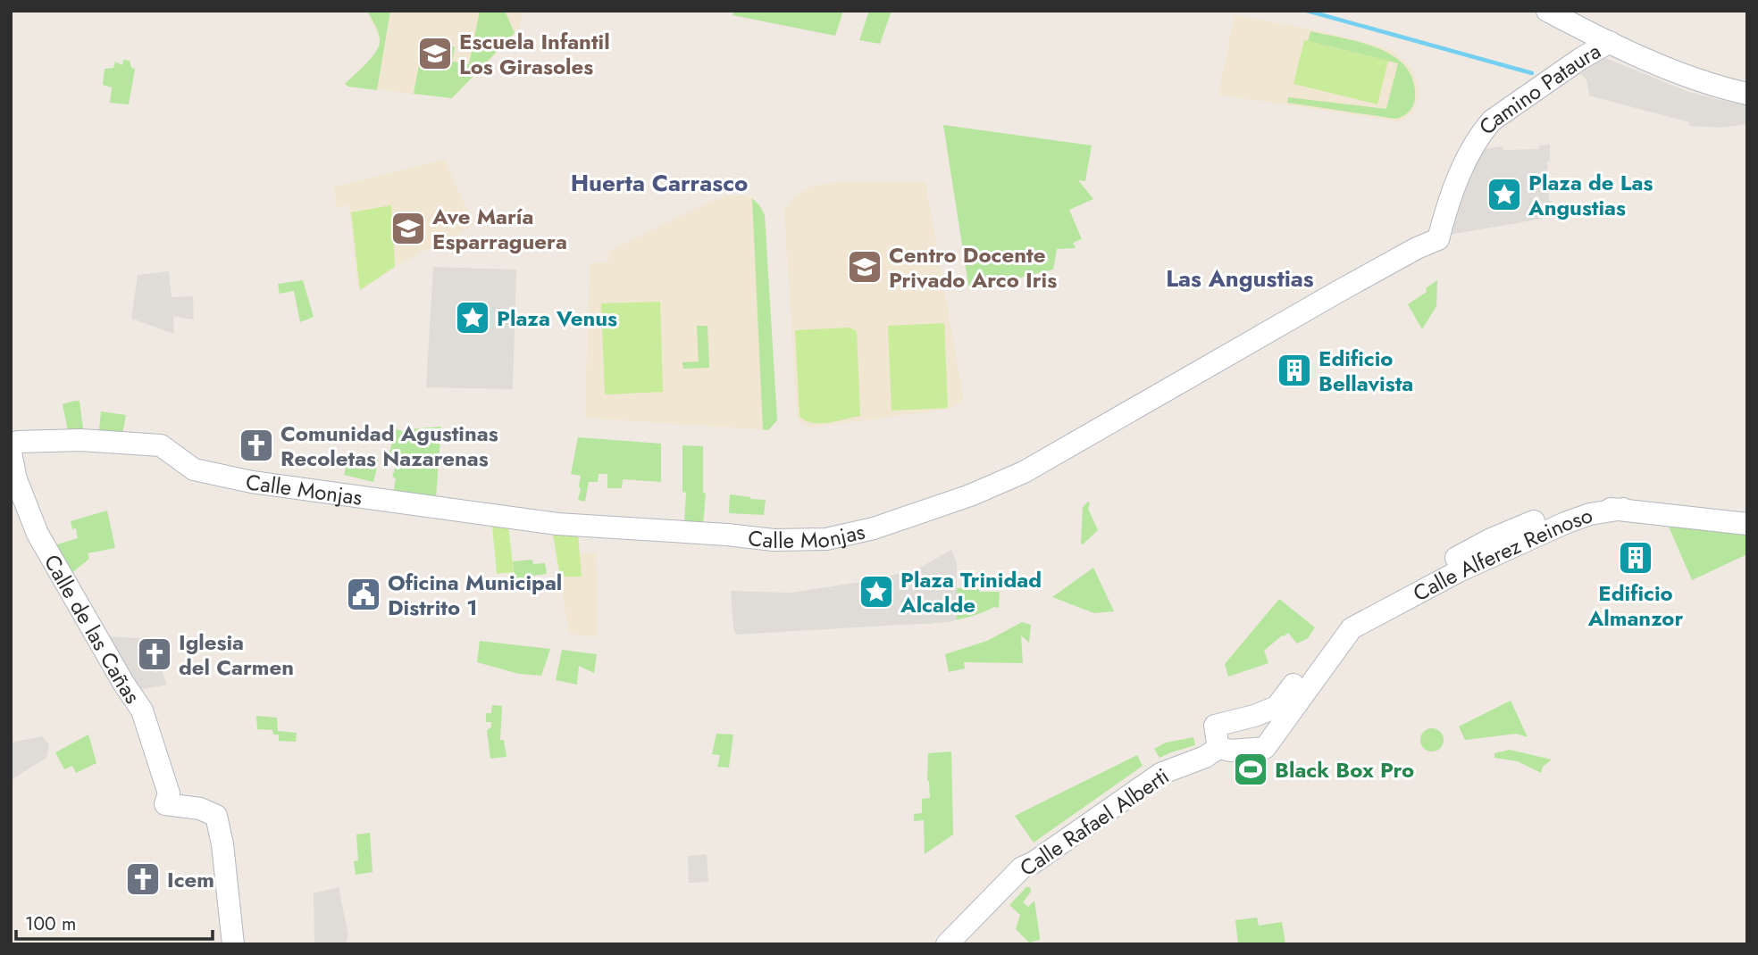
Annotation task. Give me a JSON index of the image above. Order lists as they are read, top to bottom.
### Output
{
  "streets": {
    "street": [
      "Camino Pataura",
      "Calle Monjas",
      "Calle Alferez Reinoso",
      "Calle de las Cañas",
      "Calle Rafael Alberti"
    ]
  },
  "crossings": [
    ["Camino Pataura", "Calle Monjas"],
    ["Calle Alferez Reinoso", "Calle Rafael Alberti"]
  ],
  "districts": ["Huerta Carrasco", "Las Angustias"],
  "places": {
    "school or university": ["Escuela Infantil Los Girasoles", "Ave María Esparraguera", "Centro Docente Privado Arco Iris"],
    "place": ["Plaza de Las Angustias", "Plaza Venus", "Plaza Trinidad Alcalde"],
    "building": ["Edificio Bellavista", "Edificio Almanzor"],
    "church": ["Comunidad Agustinas Recoletas Nazarenas", "Iglesia del Carmen", "Icem"],
    "public building": ["Oficina Municipal Distrito 1"],
    "sports": ["Black Box Pro"]
  },
  "scale_bar": "100 m"
}
